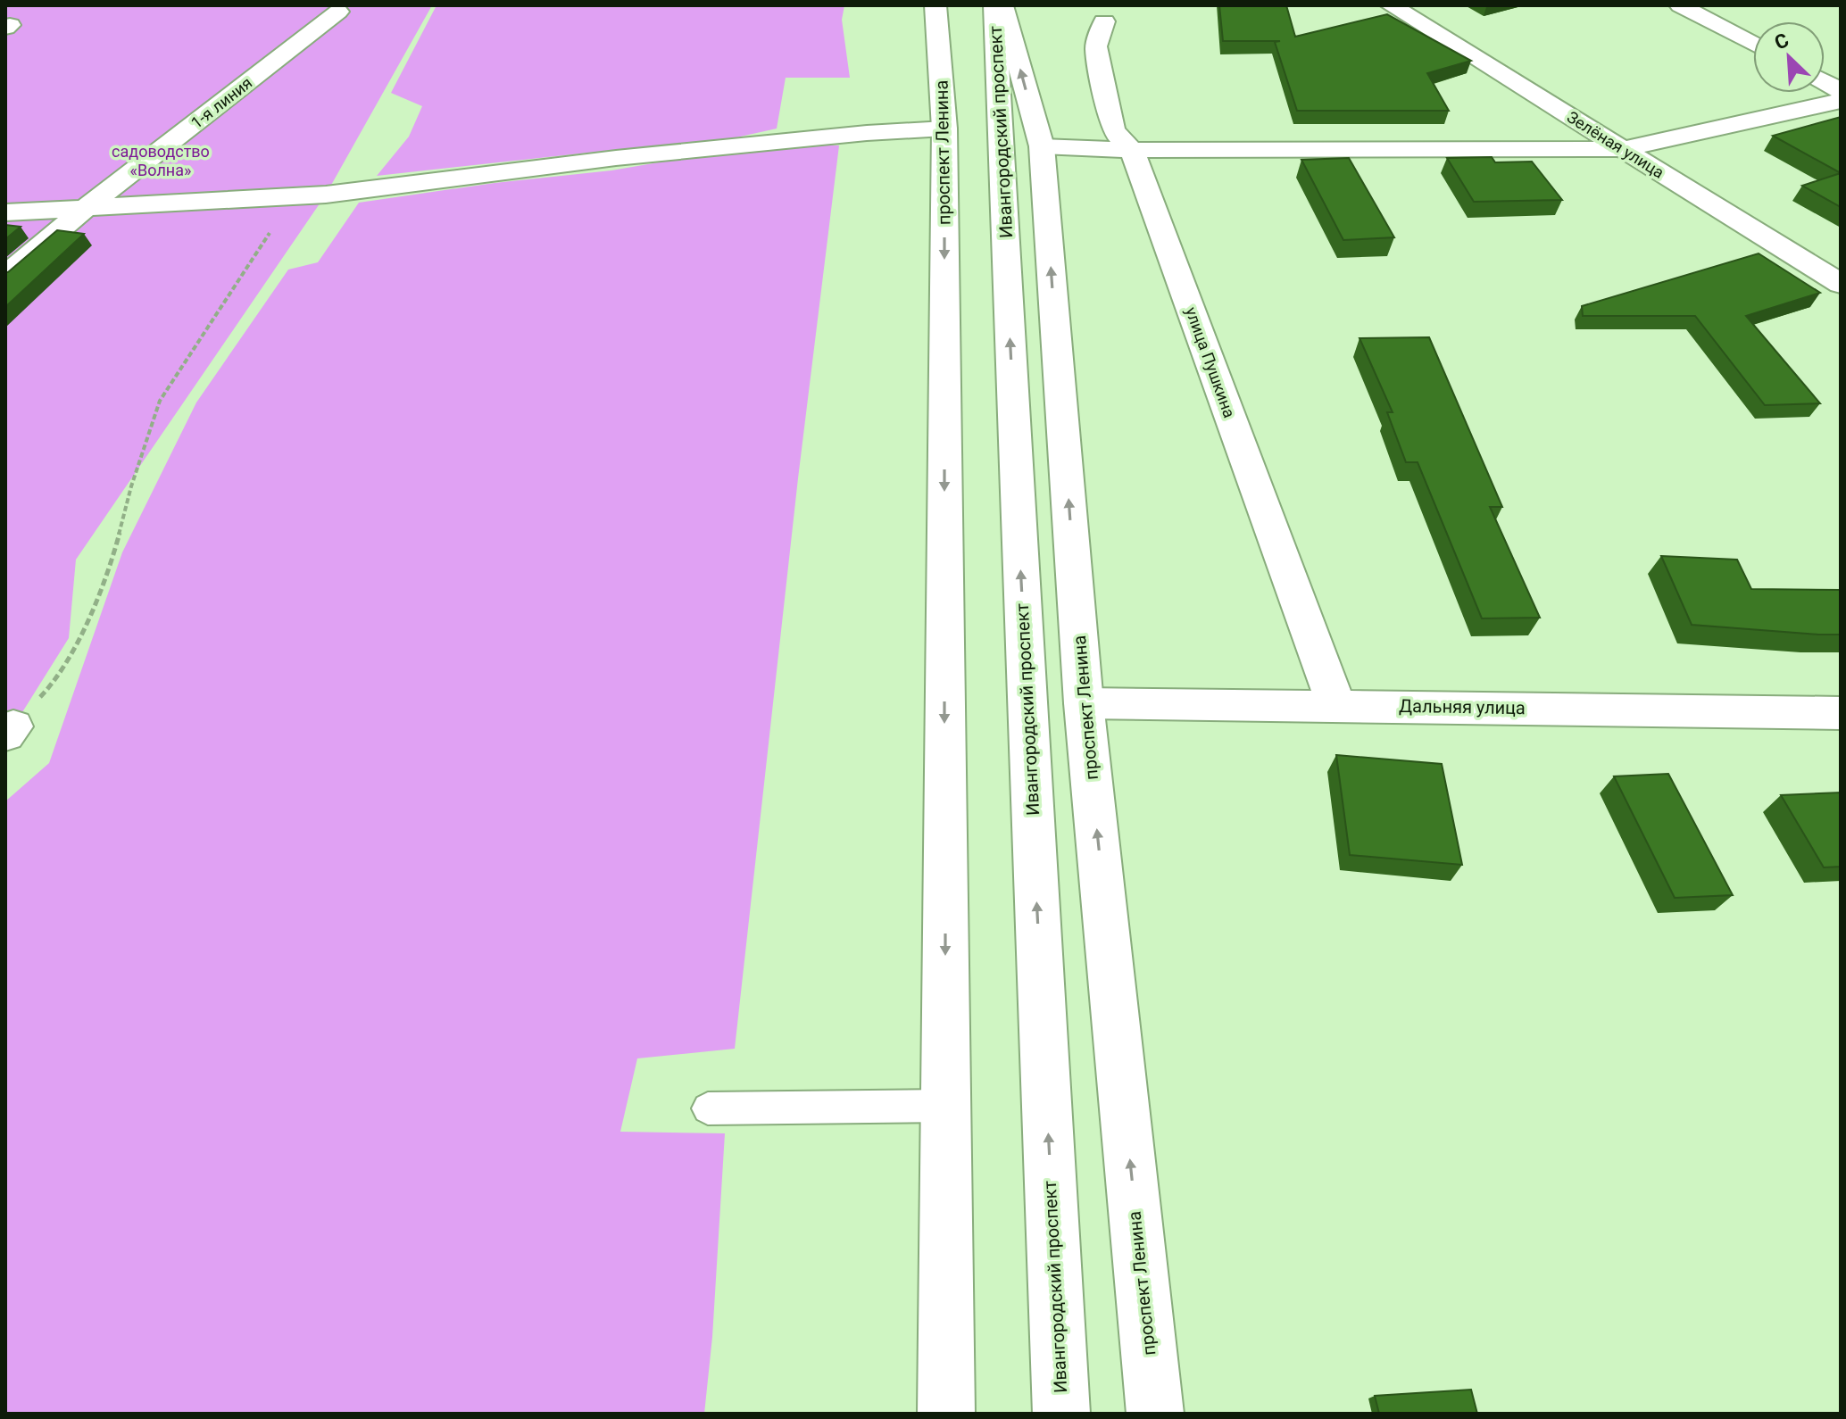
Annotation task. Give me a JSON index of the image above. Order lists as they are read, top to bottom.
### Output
{
  "streets": {
    "main road": [
      "1-я линия",
      "Ивангородский проспект",
      "Зелёная улица",
      "проспект Ленина",
      "улица Пушкина",
      "Дальняя улица"
    ]
  },
  "crossings": [
    ["проспект Ленина", "Дальняя улица"],
    ["улица Пушкина", "Дальняя улица"]
  ],
  "one_way": ["Ивангородский проспект"],
  "parks": ["садоводство «Волна»"],
  "north": "top left"
}
